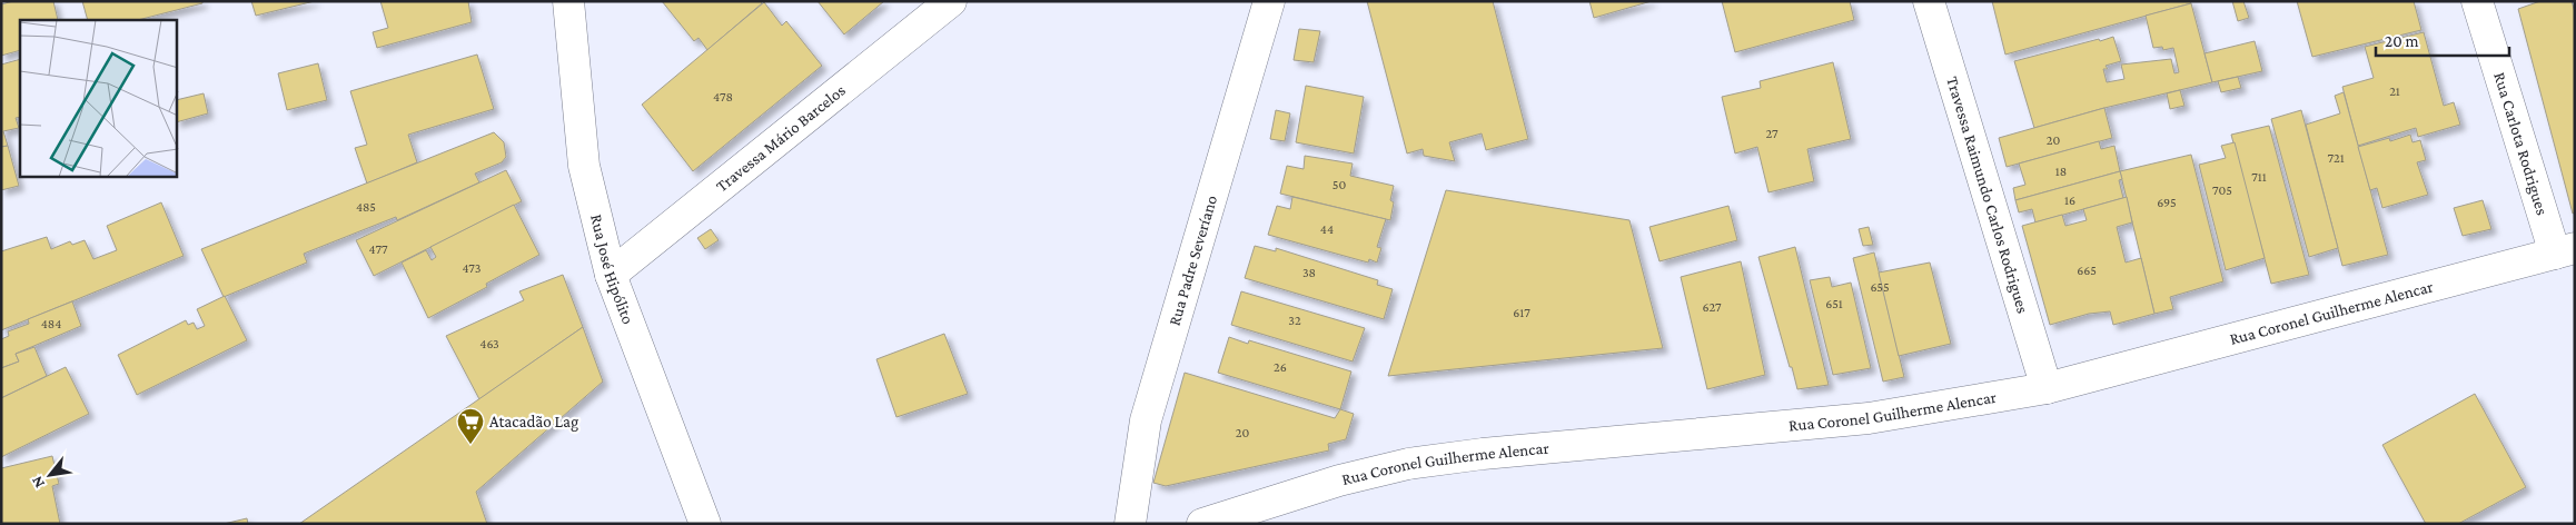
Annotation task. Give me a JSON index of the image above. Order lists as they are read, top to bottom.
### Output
{
  "streets": {
    "street": [
      "Travessa Mário Barcelos",
      "Rua Carlota Rodrigues",
      "Travessa Raimundo Carlos Rodrigues",
      "Rua Padre Severíano",
      "Rua José Hipólito",
      "Rua Coronel Guilherme Alencar"
    ]
  },
  "crossings": [
    ["Travessa Mário Barcelos", "Rua José Hipólito"],
    ["Rua Carlota Rodrigues", "Rua Coronel Guilherme Alencar"],
    ["Travessa Raimundo Carlos Rodrigues", "Rua Coronel Guilherme Alencar"]
  ],
  "places": {
    "supermarket": ["Atacadão Lag"]
  },
  "house_numbers": [
    "21",
    "478",
    "27",
    "20",
    "721",
    "18",
    "711",
    "50",
    "705",
    "16",
    "695",
    "485",
    "44",
    "477",
    "473",
    "665",
    "38",
    "655",
    "651",
    "627",
    "617",
    "32",
    "484",
    "463",
    "26",
    "20"
  ],
  "scale_bar": "20 m",
  "north": "bottom left"
}
